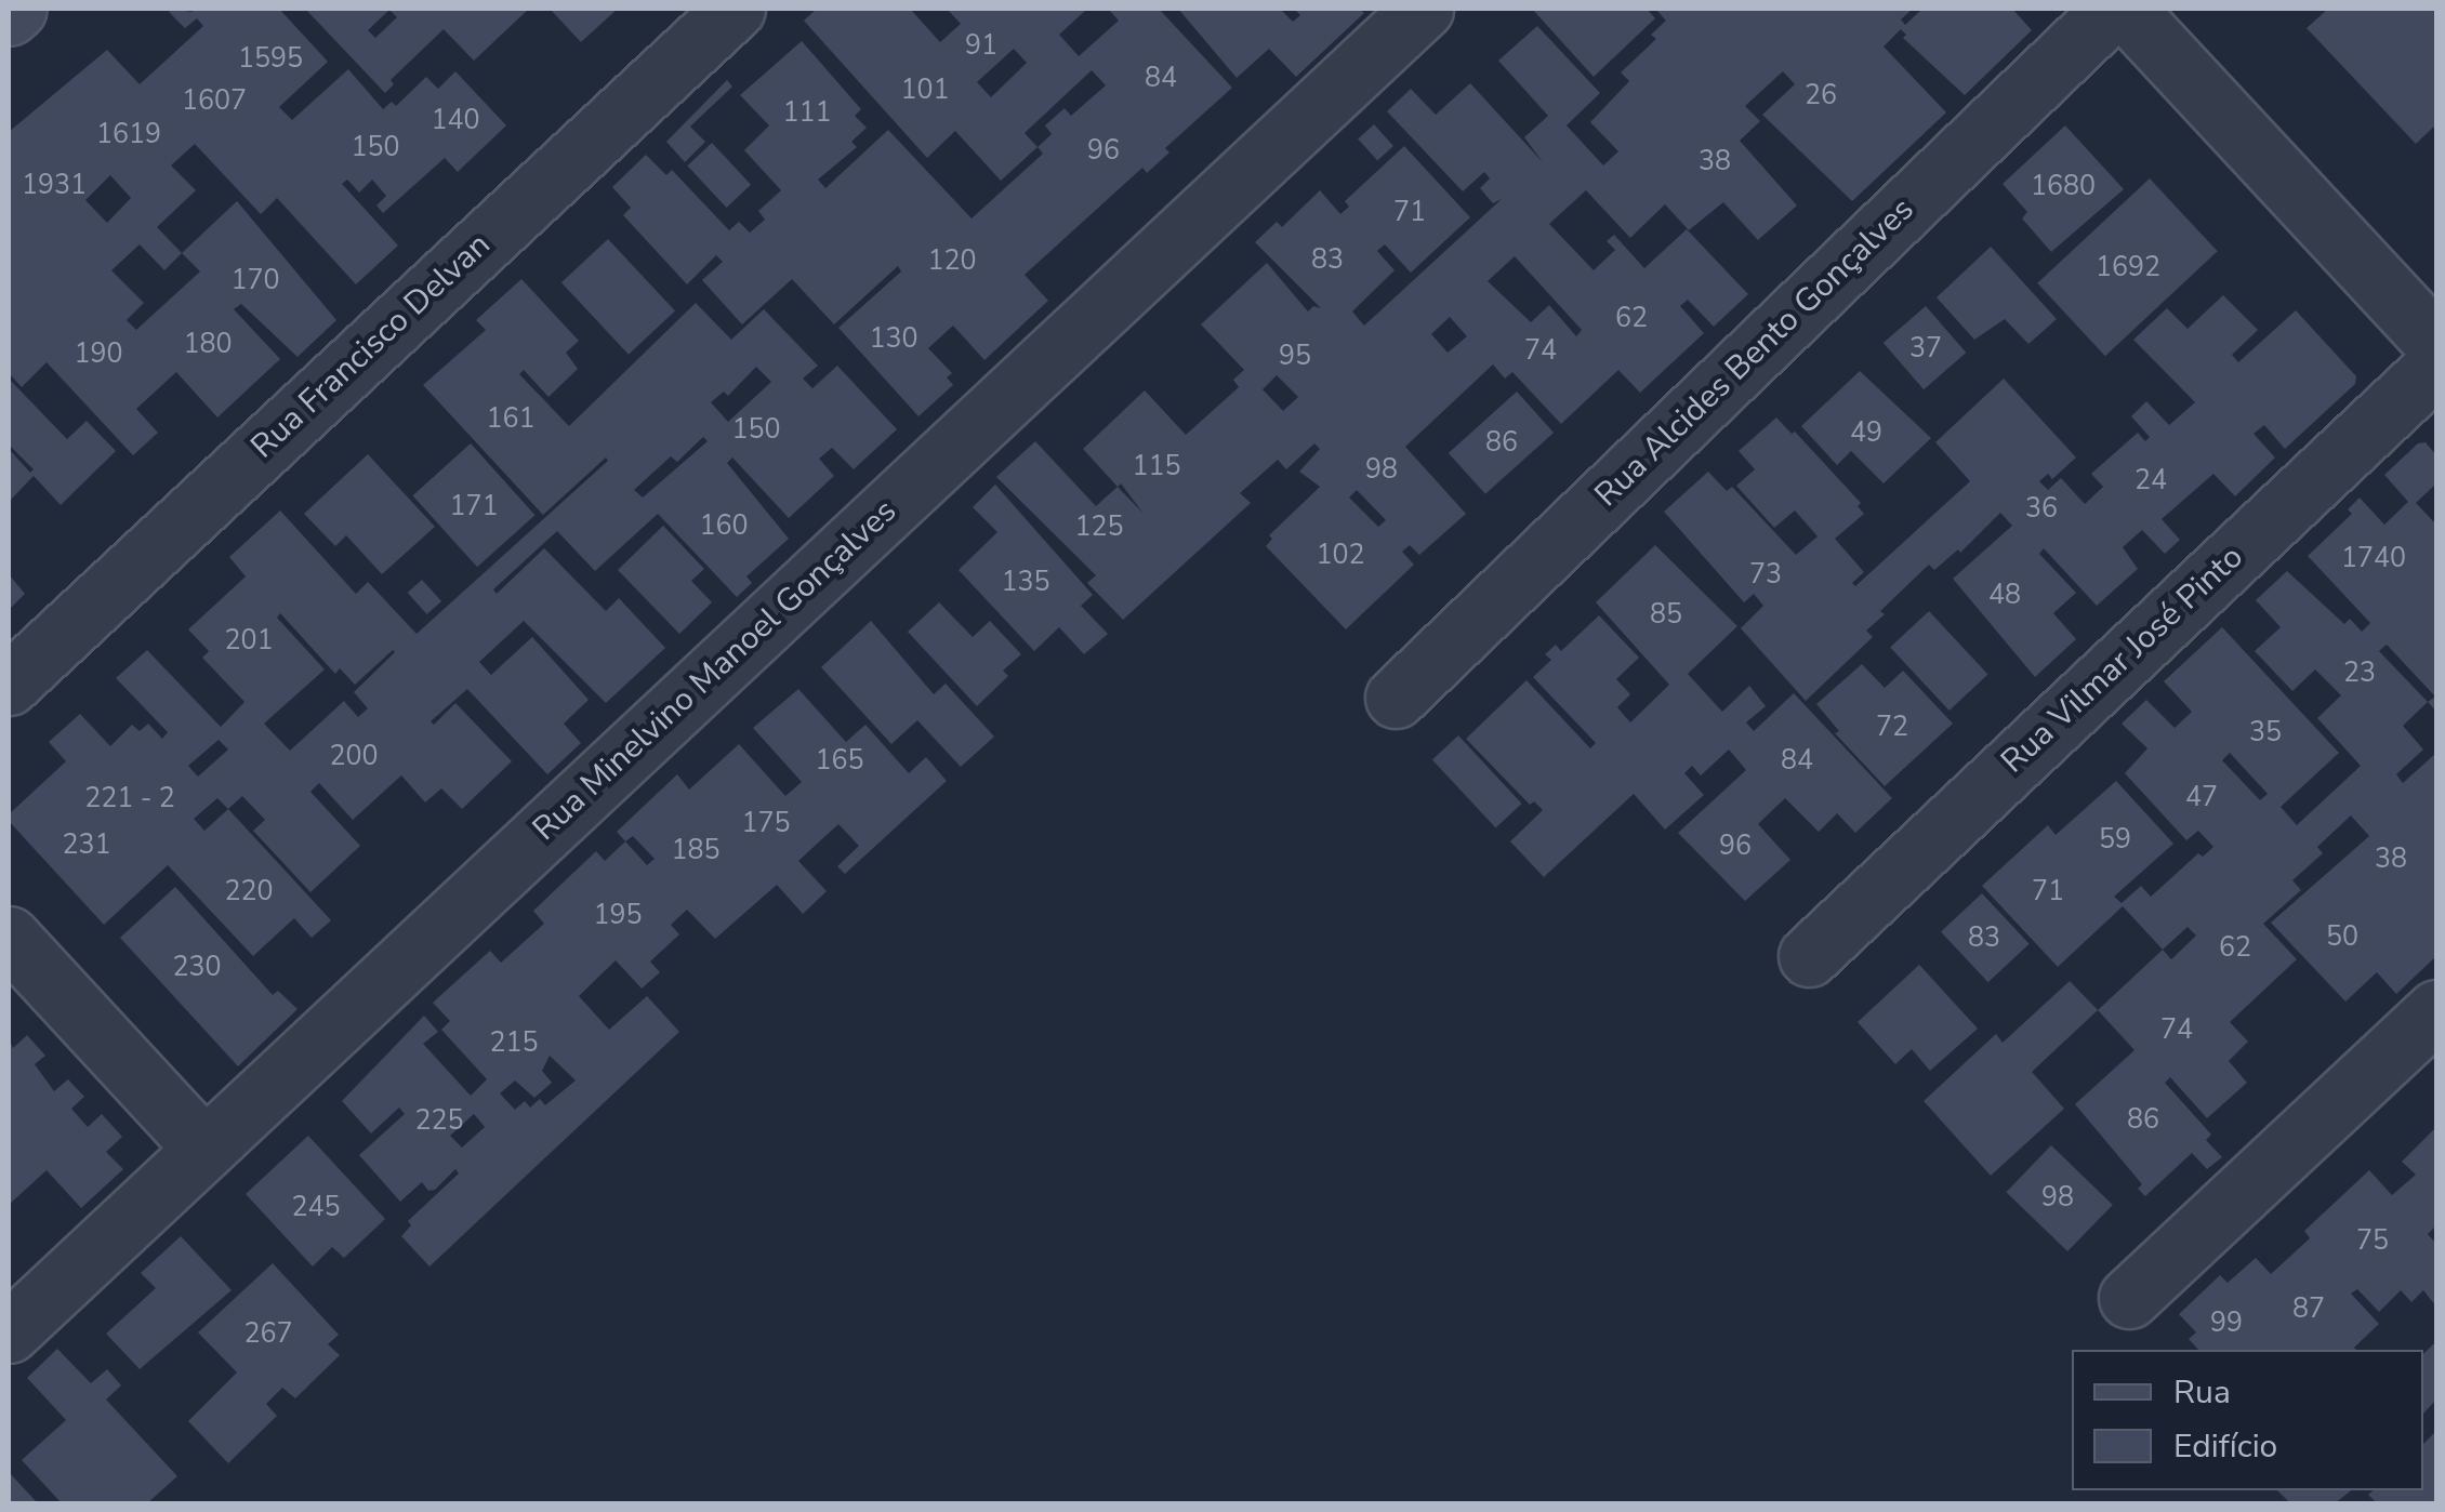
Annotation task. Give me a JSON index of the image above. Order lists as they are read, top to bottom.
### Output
{
  "streets": {
    "street": [
      "Rua Francisco Delvan",
      "Rua Alcides Bento Gonçalves",
      "Rua Vilmar José Pinto",
      "Rua Minelvino Manoel Gonçalves"
    ]
  },
  "house_numbers": [
    "91",
    "1595",
    "84",
    "101",
    "26",
    "1607",
    "111",
    "140",
    "1619",
    "150",
    "96",
    "38",
    "1931",
    "1680",
    "71",
    "83",
    "120",
    "1692",
    "170",
    "62",
    "130",
    "180",
    "37",
    "74",
    "190",
    "95",
    "161",
    "150",
    "49",
    "86",
    "115",
    "98",
    "24",
    "171",
    "36",
    "160",
    "125",
    "102",
    "1740",
    "73",
    "135",
    "48",
    "85",
    "201",
    "23",
    "72",
    "35",
    "200",
    "165",
    "84",
    "47",
    "221 - 2",
    "175",
    "59",
    "231",
    "96",
    "185",
    "38",
    "220",
    "71",
    "195",
    "50",
    "83",
    "62",
    "230",
    "74",
    "215",
    "86",
    "225",
    "98",
    "245",
    "75",
    "87",
    "99",
    "267"
  ],
  "legend": ["Rua", "Edifício"]
}
